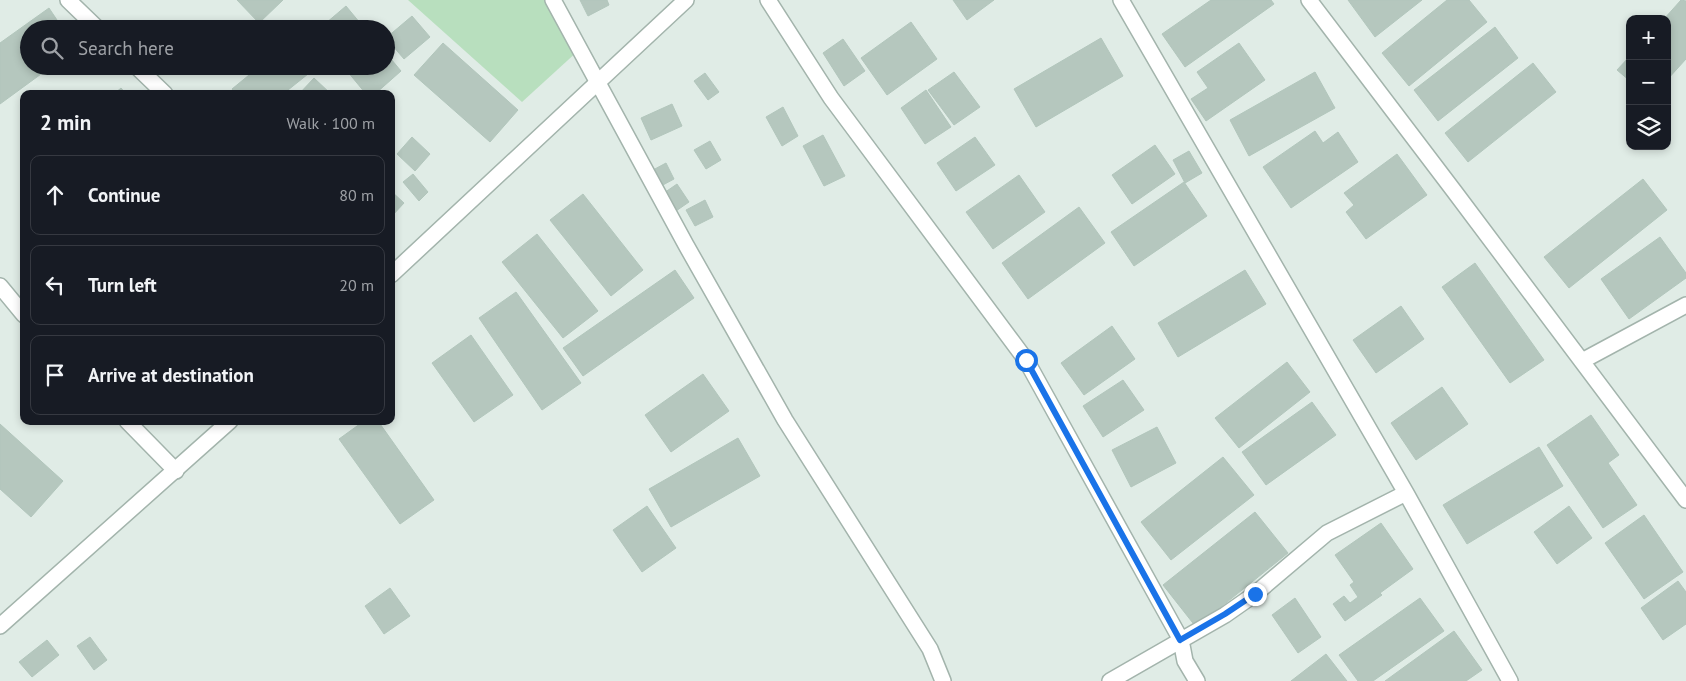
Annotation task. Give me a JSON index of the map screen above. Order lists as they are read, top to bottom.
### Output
{
  "page": {
    "map_buttons": ["+", "−"],
    "search": "Search here",
    "heading": ["2 min", "Walk · 100 m"],
    "list": [
      ["Continue", "80 m"],
      ["Turn left", "20 m"],
      "Arrive at destination"
    ]
  }
}
